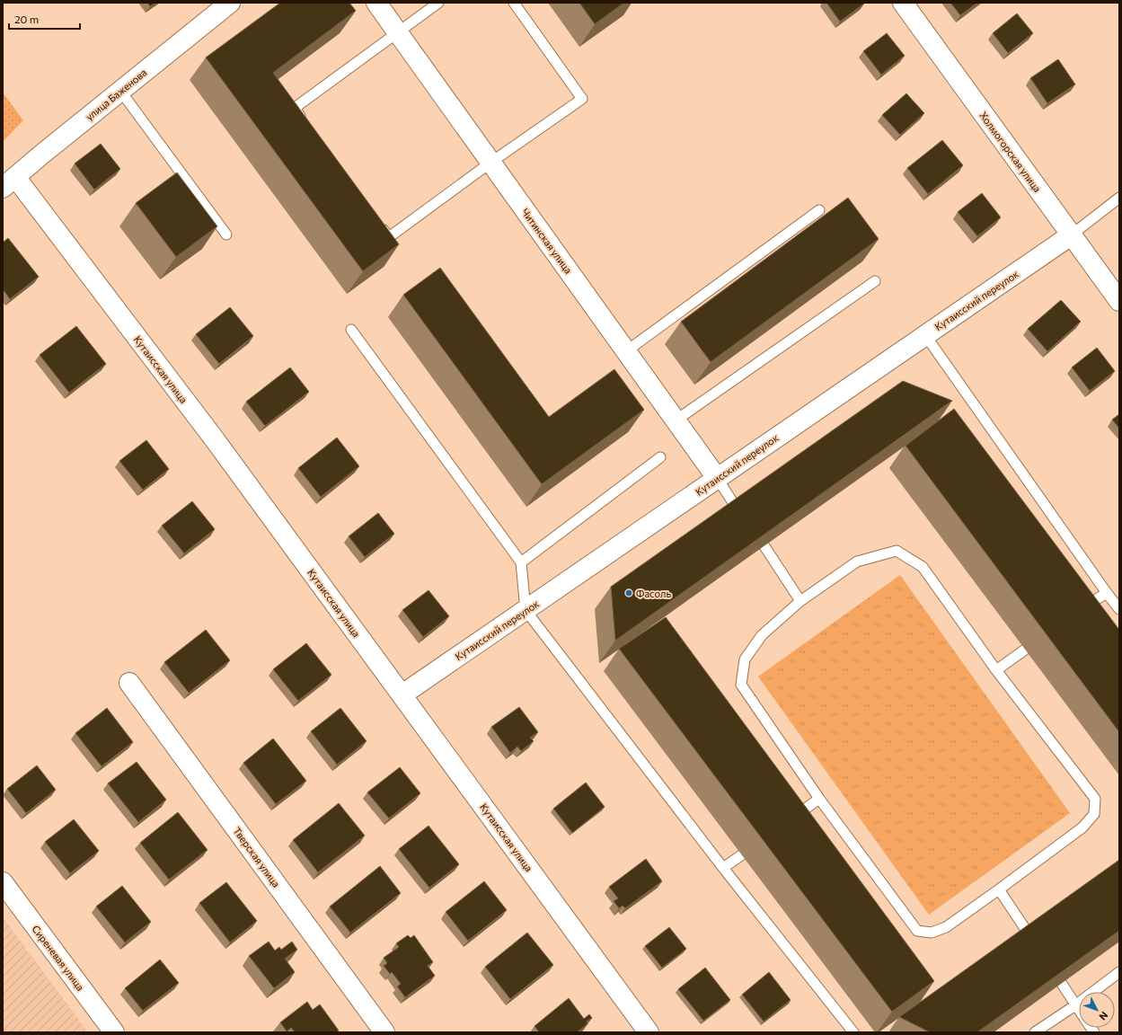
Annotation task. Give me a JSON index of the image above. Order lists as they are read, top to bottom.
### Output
{
  "streets": {
    "street": [
      "улица Баженова",
      "Холмогорская улица",
      "Читинская улица",
      "Кутаисский переулок",
      "Кутаисская улица",
      "Тверская улица",
      "Сиреневая улица"
    ]
  },
  "crossings": [
    ["улица Баженова", "Кутаисская улица"],
    ["Холмогорская улица", "Кутаисский переулок"],
    ["Читинская улица", "Кутаисский переулок"],
    ["Кутаисский переулок", "Кутаисская улица"]
  ],
  "places": ["Фасоль"],
  "scale_bar": "20 m",
  "north": "bottom right"
}
